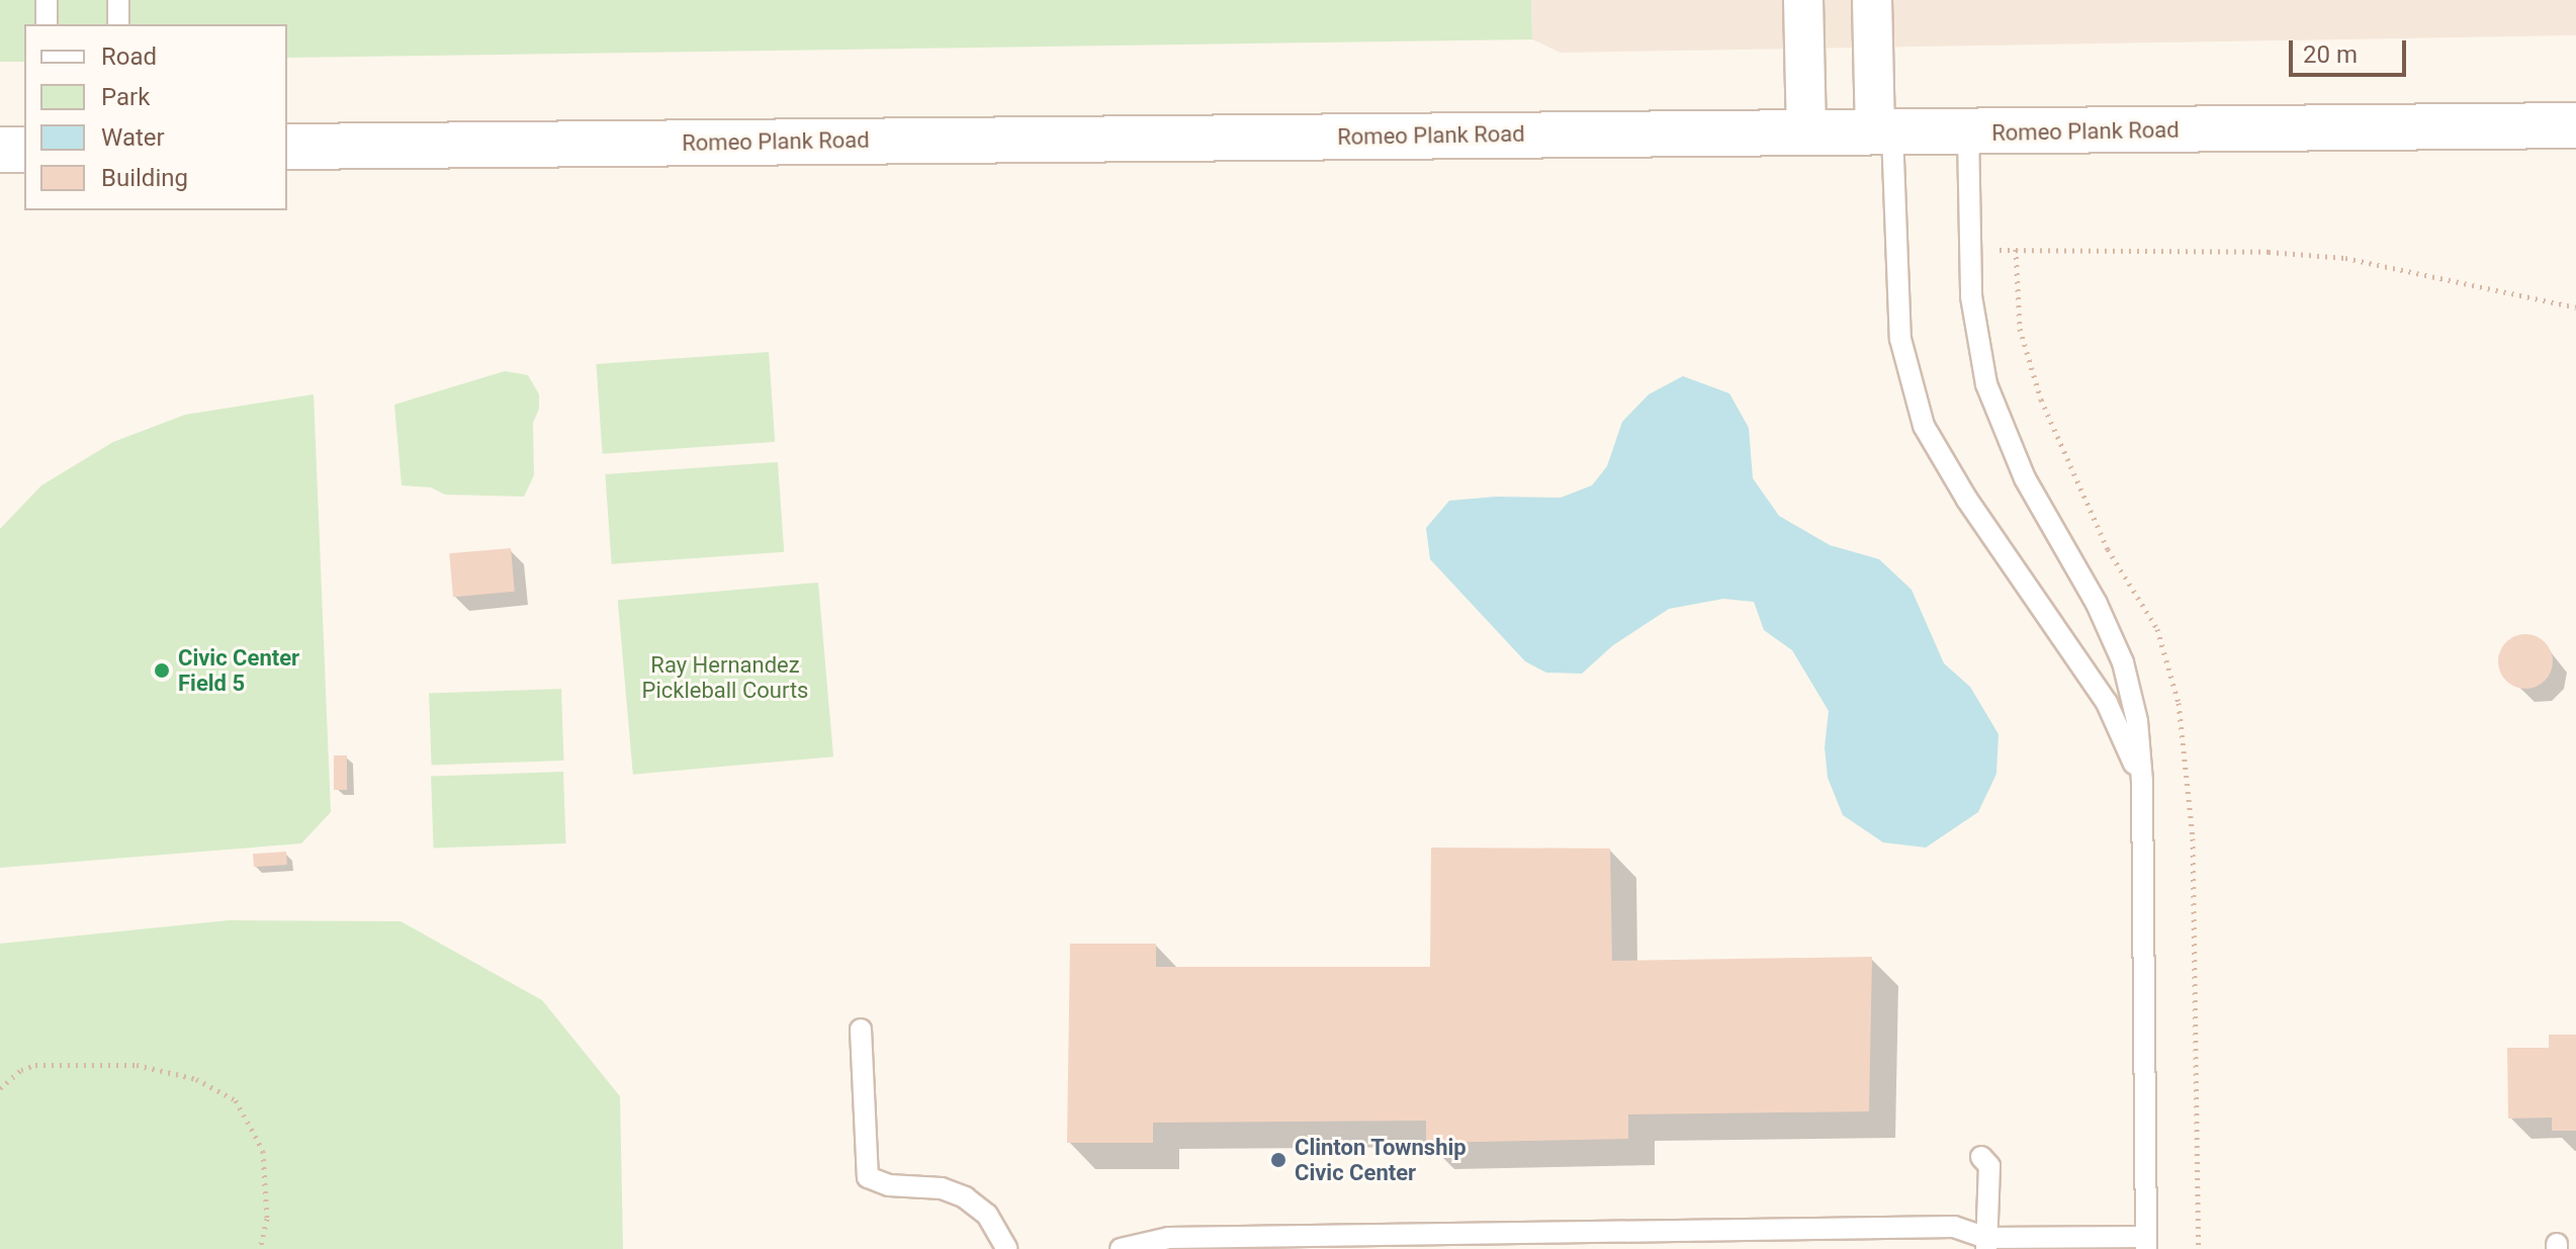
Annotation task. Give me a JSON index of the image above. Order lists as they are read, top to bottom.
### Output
{
  "streets": {
    "street": ["Romeo Plank Road"]
  },
  "parks": ["Ray Hernandez Pickleball Courts"],
  "places": ["Civic Center Field 5", "Clinton Township Civic Center"],
  "legend": [
    "Road",
    "Park",
    "Water",
    "Building"
  ],
  "scale_bar": "20 m"
}
